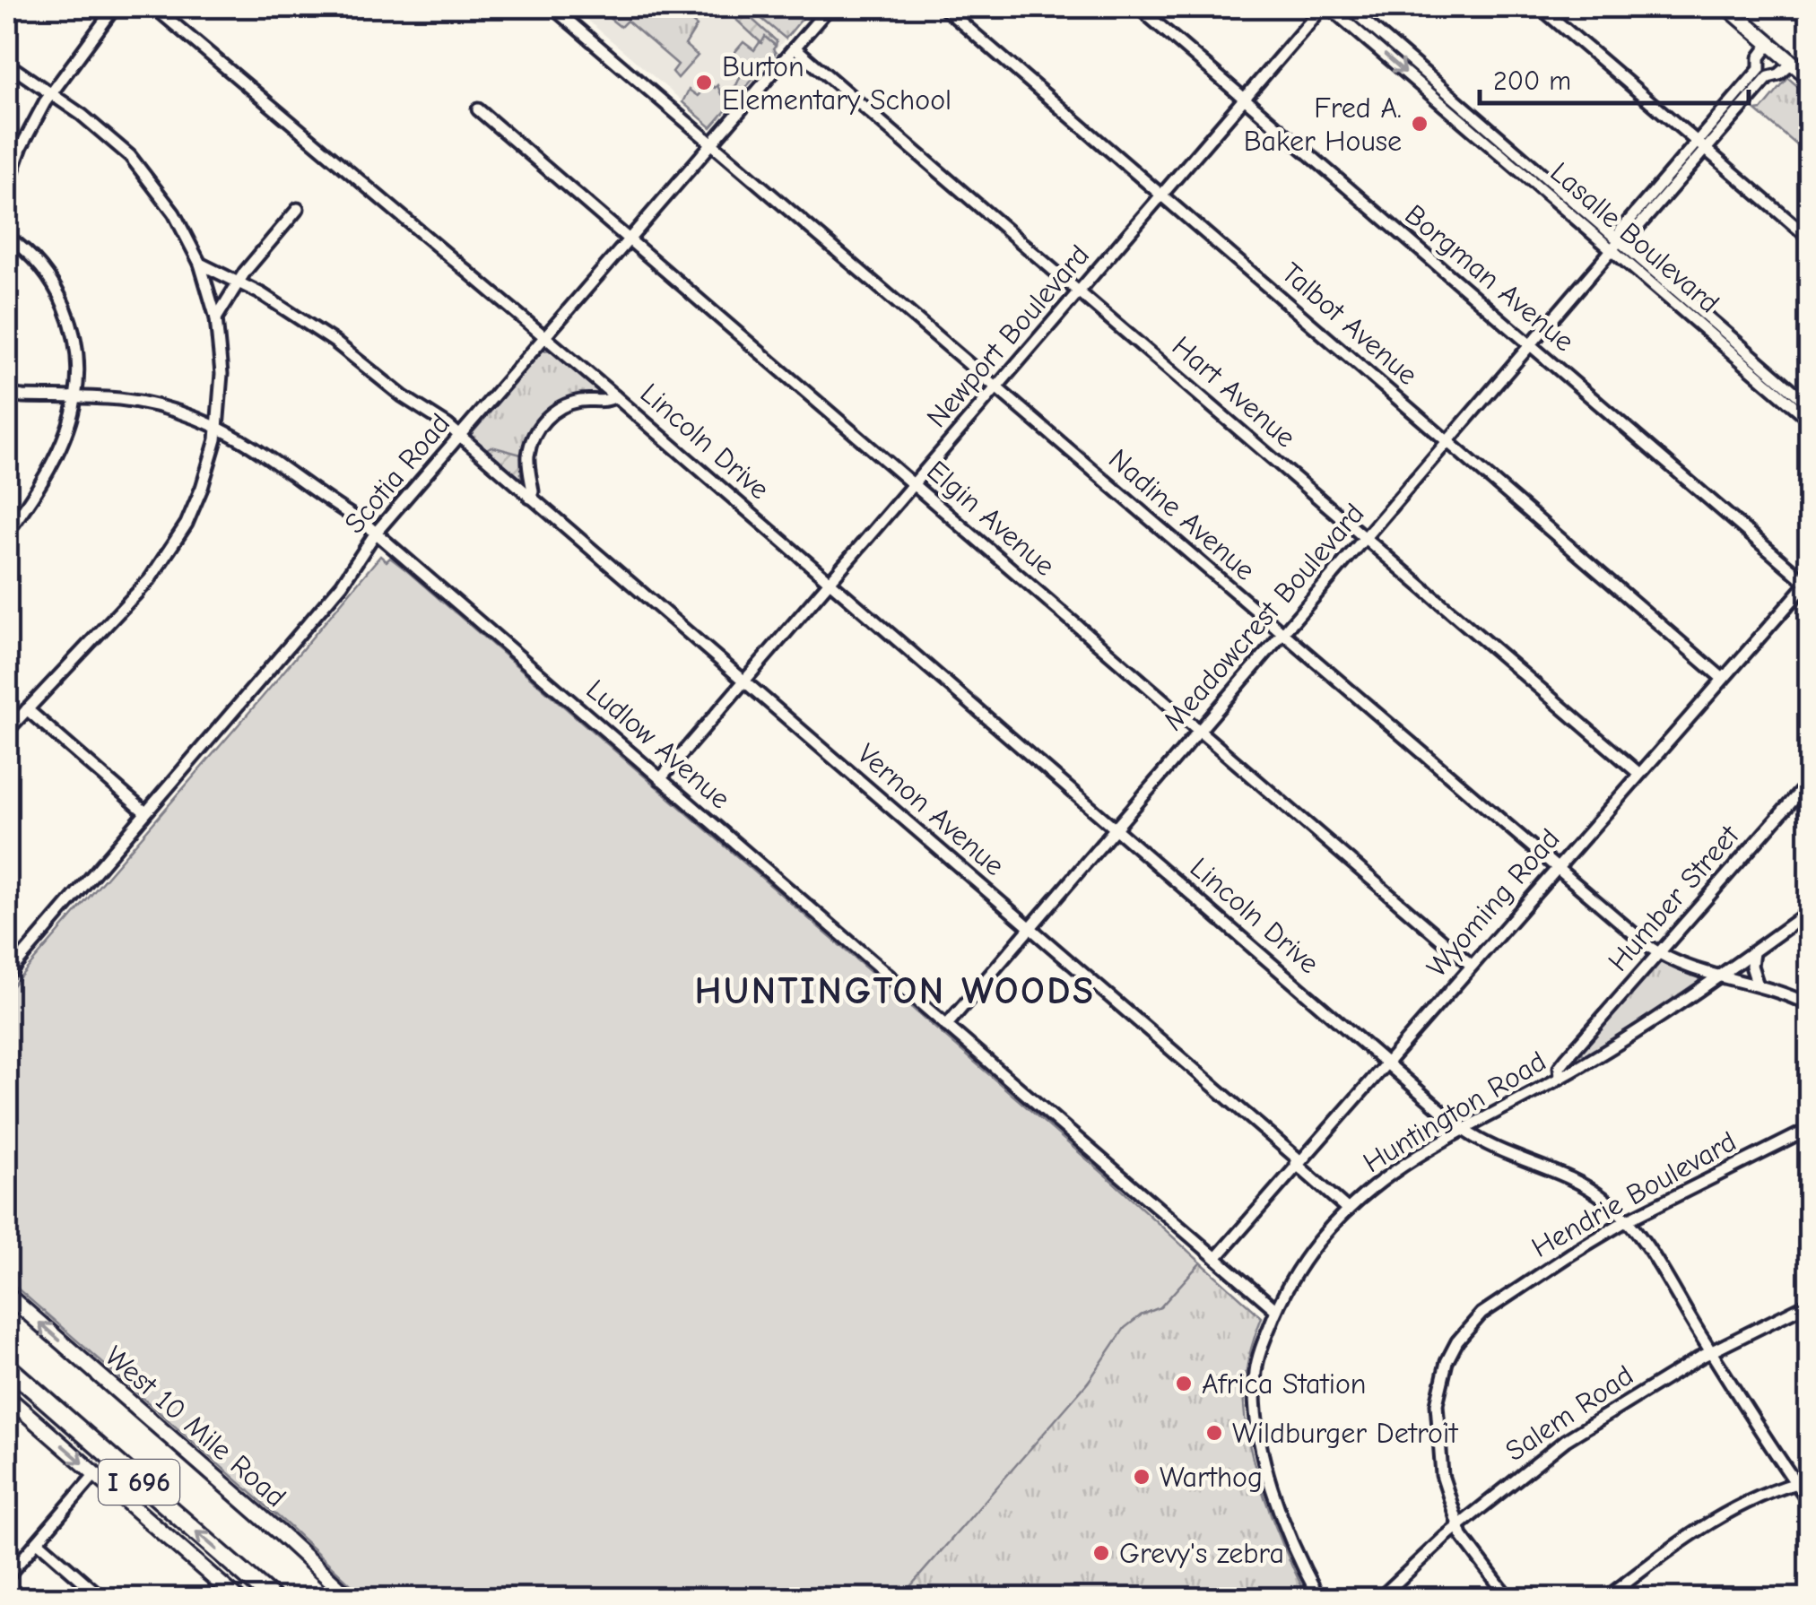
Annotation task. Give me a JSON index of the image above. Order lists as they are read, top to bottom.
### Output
{
  "streets": {
    "highway": ["I 696"],
    "main road": ["West 10 Mile Road"],
    "street": [
      "Lasalle Boulevard",
      "Borgman Avenue",
      "Talbot Avenue",
      "Newport Boulevard",
      "Hart Avenue",
      "Lincoln Drive",
      "Scotia Road",
      "Nadine Avenue",
      "Elgin Avenue",
      "Meadowcrest Boulevard",
      "Ludlow Avenue",
      "Vernon Avenue",
      "Humber Street",
      "Wyoming Road",
      "Huntington Road",
      "Hendrie Boulevard",
      "Salem Road"
    ]
  },
  "crossings": [
    ["Lasalle Boulevard", "Newport Boulevard"],
    ["Lasalle Boulevard", "Meadowcrest Boulevard"],
    ["Borgman Avenue", "Newport Boulevard"],
    ["Borgman Avenue", "Meadowcrest Boulevard"],
    ["Borgman Avenue", "Wyoming Road"],
    ["Talbot Avenue", "Newport Boulevard"],
    ["Talbot Avenue", "Meadowcrest Boulevard"],
    ["Talbot Avenue", "Wyoming Road"],
    ["Newport Boulevard", "Hart Avenue"],
    ["Newport Boulevard", "Lincoln Drive"],
    ["Newport Boulevard", "Nadine Avenue"],
    ["Newport Boulevard", "Elgin Avenue"],
    ["Newport Boulevard", "Ludlow Avenue"],
    ["Newport Boulevard", "Vernon Avenue"],
    ["Hart Avenue", "Scotia Road"],
    ["Hart Avenue", "Meadowcrest Boulevard"],
    ["Hart Avenue", "Wyoming Road"],
    ["Lincoln Drive", "Scotia Road"],
    ["Lincoln Drive", "Meadowcrest Boulevard"],
    ["Lincoln Drive", "Vernon Avenue"],
    ["Lincoln Drive", "Wyoming Road"],
    ["Lincoln Drive", "Huntington Road"],
    ["Lincoln Drive", "Hendrie Boulevard"],
    ["Lincoln Drive", "Salem Road"],
    ["Scotia Road", "Nadine Avenue"],
    ["Scotia Road", "Elgin Avenue"],
    ["Scotia Road", "Ludlow Avenue"],
    ["Scotia Road", "Vernon Avenue"],
    ["Nadine Avenue", "Meadowcrest Boulevard"],
    ["Nadine Avenue", "Humber Street"],
    ["Nadine Avenue", "Wyoming Road"],
    ["Nadine Avenue", "Huntington Road"],
    ["Elgin Avenue", "Meadowcrest Boulevard"],
    ["Elgin Avenue", "Wyoming Road"],
    ["Meadowcrest Boulevard", "Ludlow Avenue"],
    ["Meadowcrest Boulevard", "Vernon Avenue"],
    ["Ludlow Avenue", "Wyoming Road"],
    ["Ludlow Avenue", "Huntington Road"],
    ["Vernon Avenue", "Wyoming Road"],
    ["Vernon Avenue", "Huntington Road"],
    ["Humber Street", "Huntington Road"],
    ["Hendrie Boulevard", "Salem Road"]
  ],
  "districts": ["HUNTINGTON WOODS"],
  "places": [
    "Burton Elementary School",
    "Fred A. Baker House",
    "Africa Station",
    "Wildburger Detroit",
    "Warthog",
    "Grevy's zebra"
  ],
  "scale_bar": "200 m"
}
